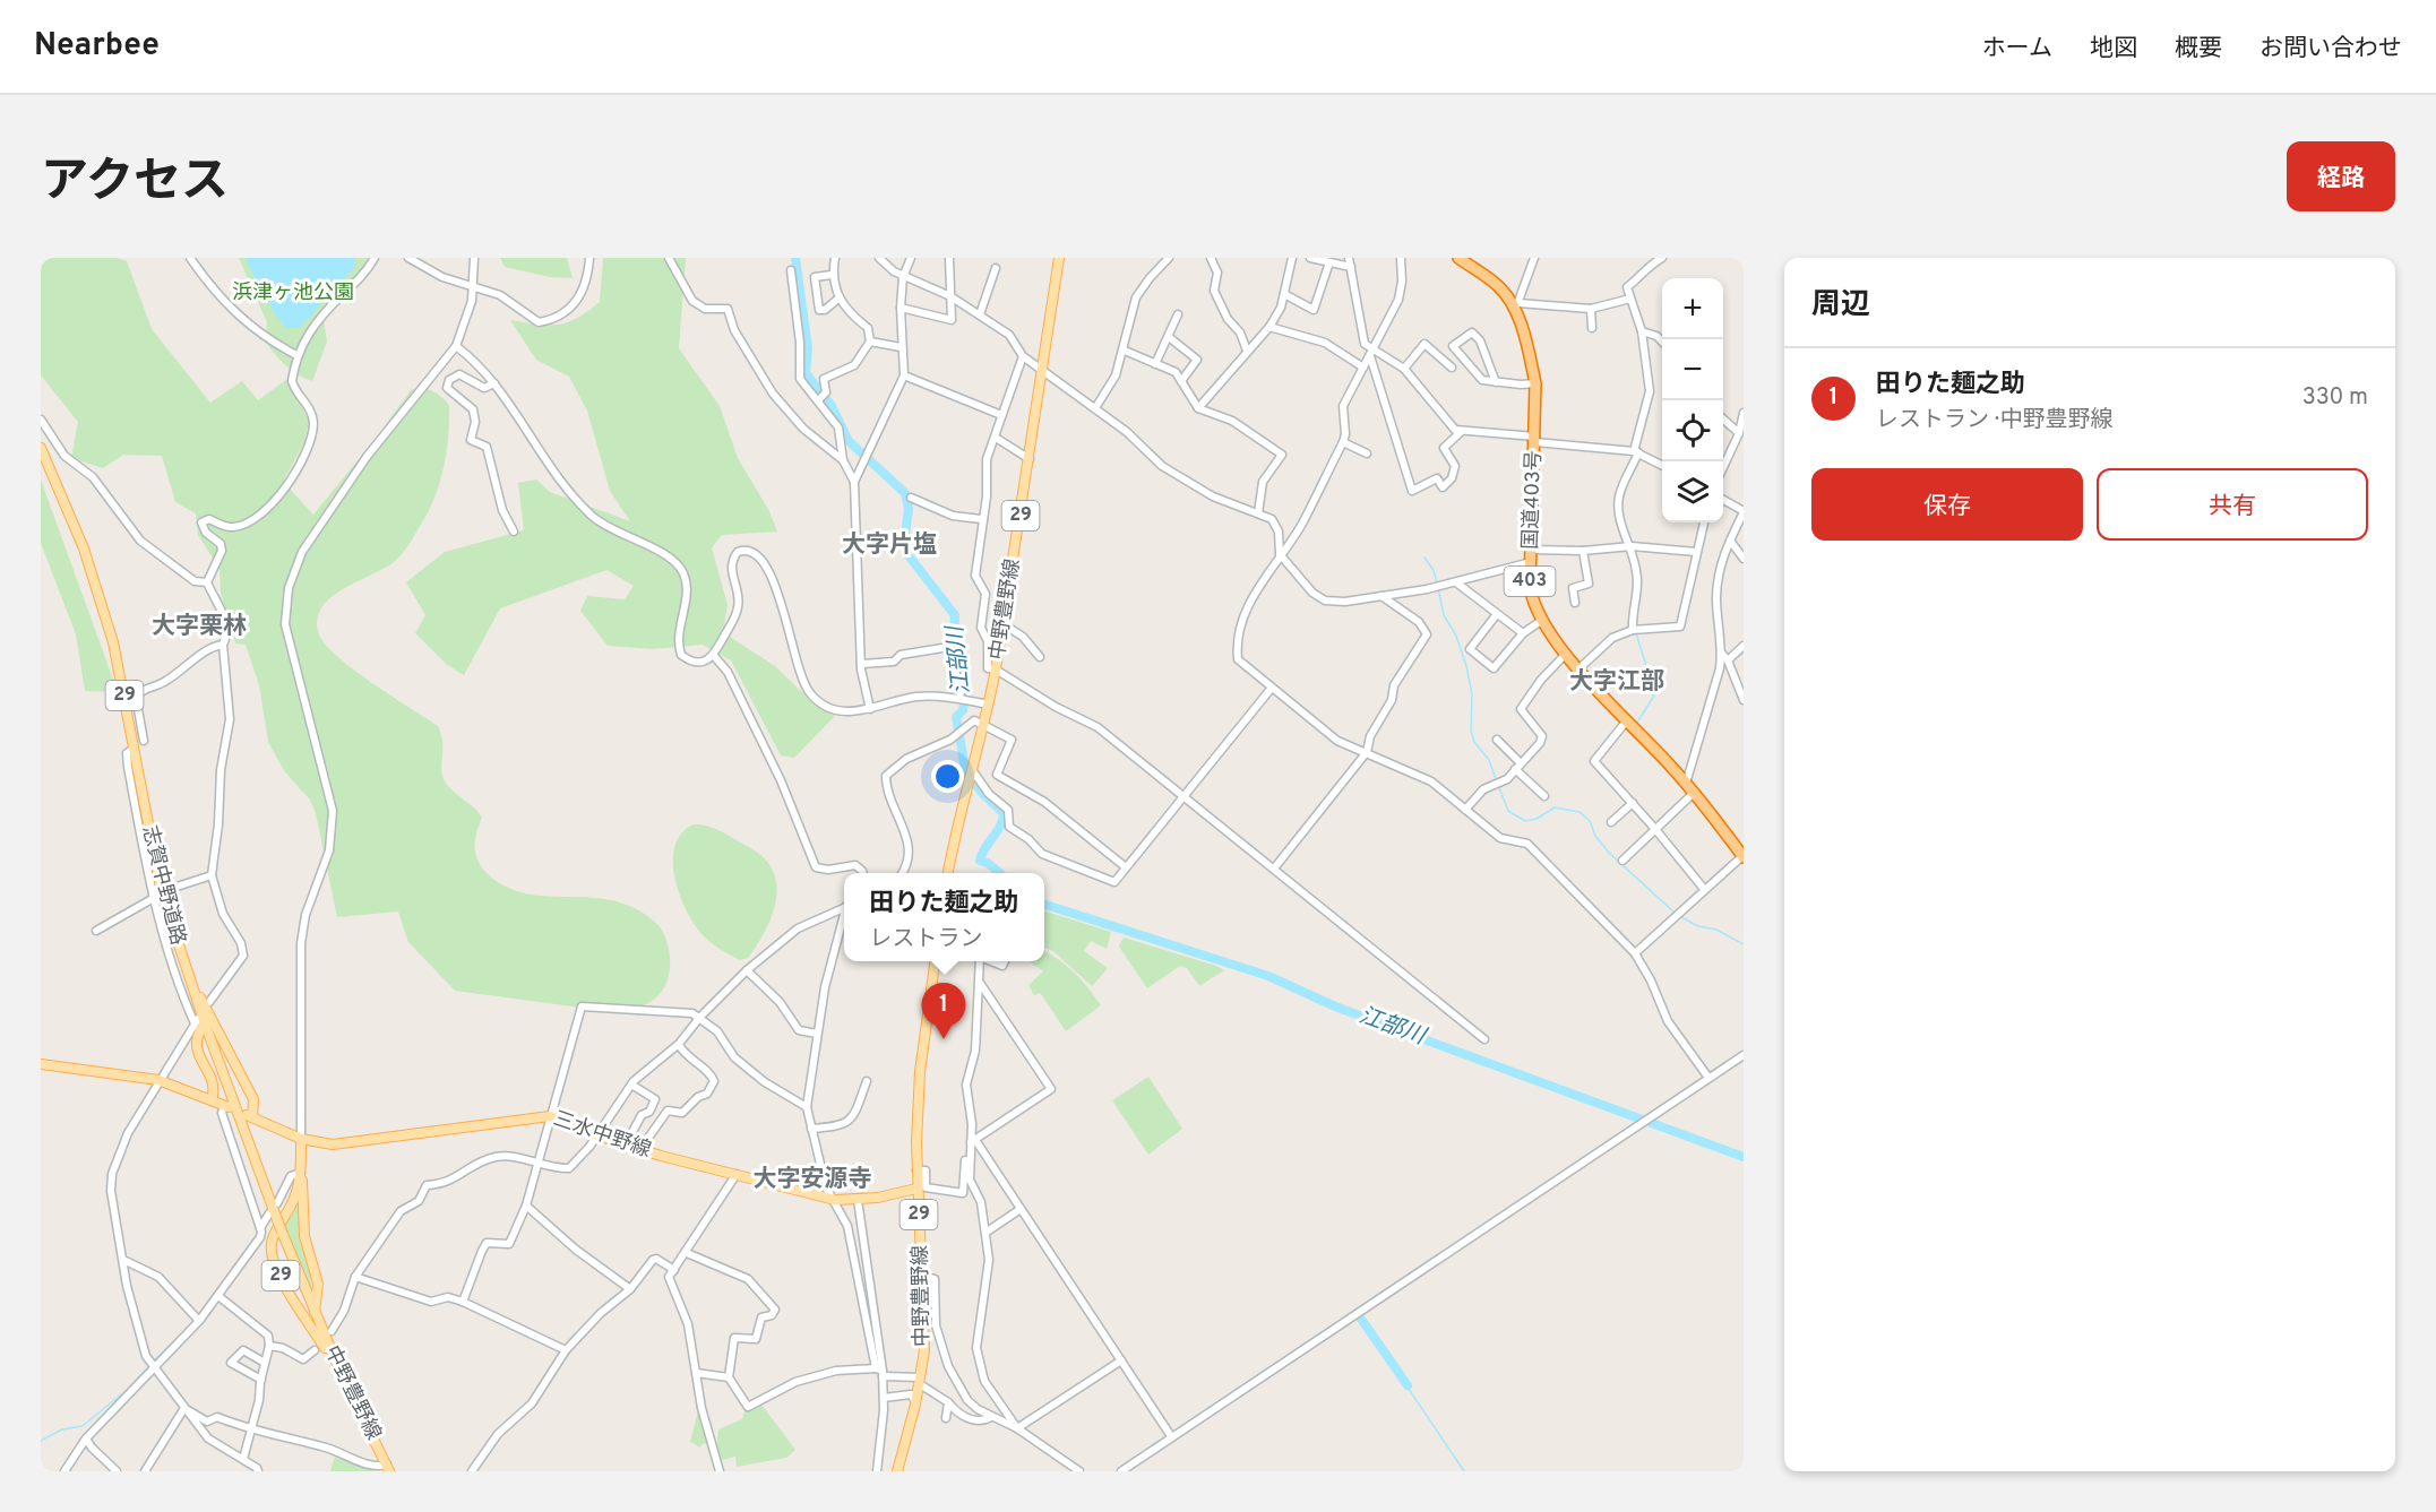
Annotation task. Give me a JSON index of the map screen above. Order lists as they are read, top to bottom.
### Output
{
  "streets": {
    "highway": ["国道403号", "403"],
    "main road": [
      "29",
      "中野豊野線",
      "志賀中野道路",
      "三水中野線"
    ]
  },
  "crossings": [
    ["29", "中野豊野線"],
    ["29", "志賀中野道路"],
    ["29", "三水中野線"],
    ["中野豊野線", "志賀中野道路"],
    ["中野豊野線", "三水中野線"],
    ["志賀中野道路", "三水中野線"]
  ],
  "districts": [
    "大字片塩",
    "大字栗林",
    "大字江部",
    "大字安源寺"
  ],
  "water": ["江部川"],
  "parks": ["浜津ヶ池公園"],
  "page": {
    "header": "Nearbee",
    "nav": [
      "ホーム",
      "地図",
      "概要",
      "お問い合わせ"
    ],
    "title": "アクセス",
    "buttons": [
      "経路",
      ["保存", "共有"]
    ],
    "heading": "周辺",
    "map_buttons": ["+", "−"],
    "list": [
      {
        "mark": "1",
        "name": "田りた麺之助",
        "note": "レストラン · 中野豊野線",
        "value": "330 m"
      }
    ],
    "popup": ["田りた麺之助", "レストラン"],
    "pins": "1"
  }
}
